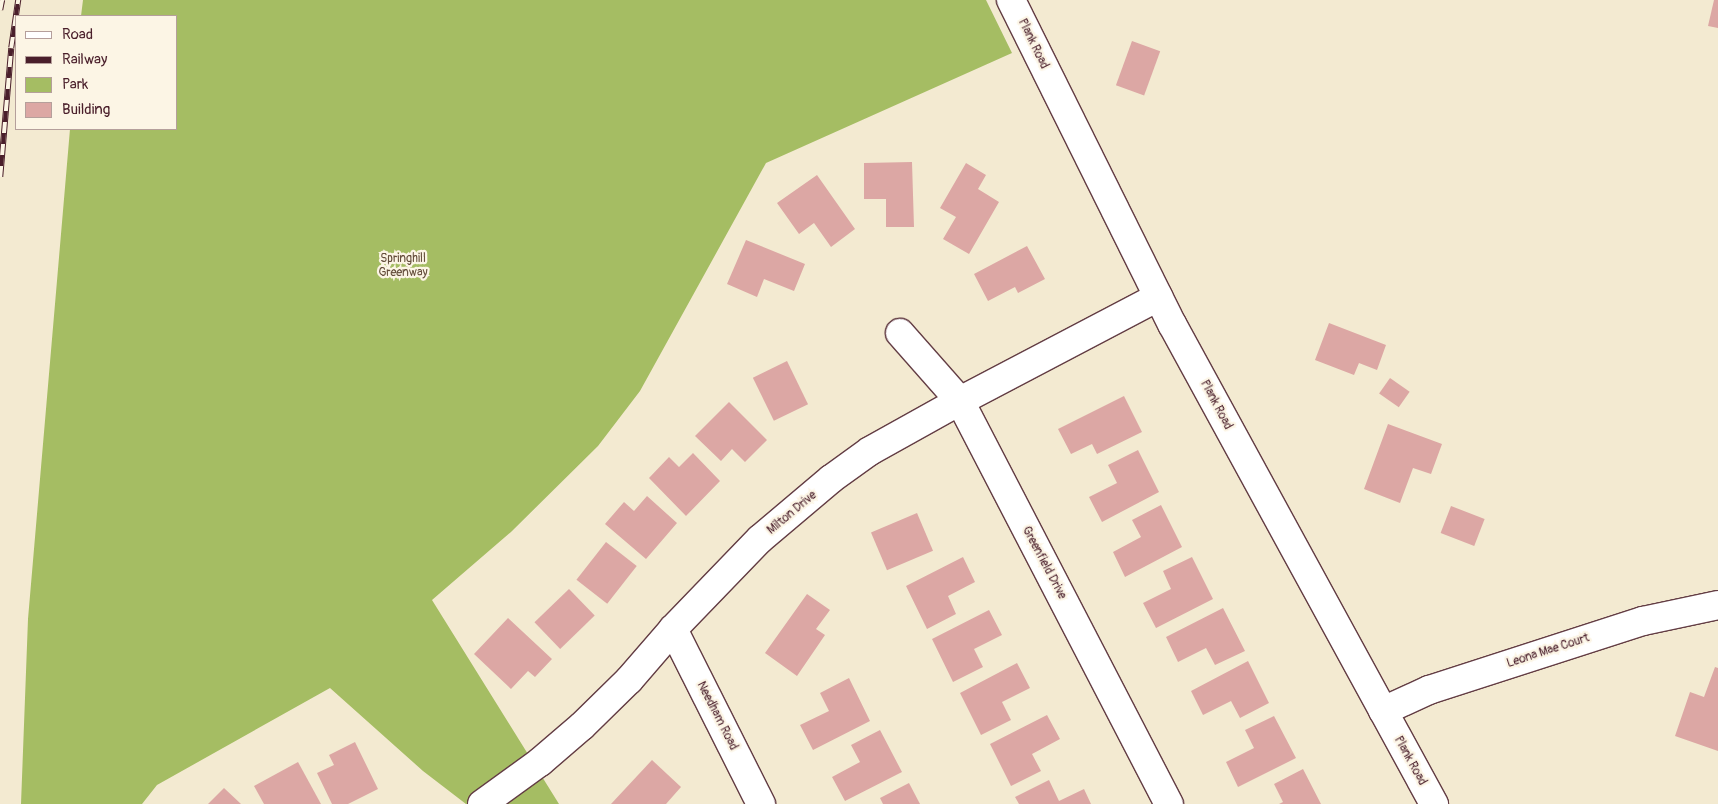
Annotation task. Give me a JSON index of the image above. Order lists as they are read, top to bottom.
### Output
{
  "streets": {
    "street": [
      "Plank Road",
      "Milton Drive",
      "Greenfield Drive",
      "Leona Mae Court",
      "Needham Road"
    ]
  },
  "crossings": [
    ["Plank Road", "Milton Drive"],
    ["Plank Road", "Leona Mae Court"],
    ["Milton Drive", "Greenfield Drive"],
    ["Milton Drive", "Needham Road"]
  ],
  "parks": ["Springhill Greenway"],
  "legend": [
    "Road",
    "Railway",
    "Park",
    "Building"
  ]
}
